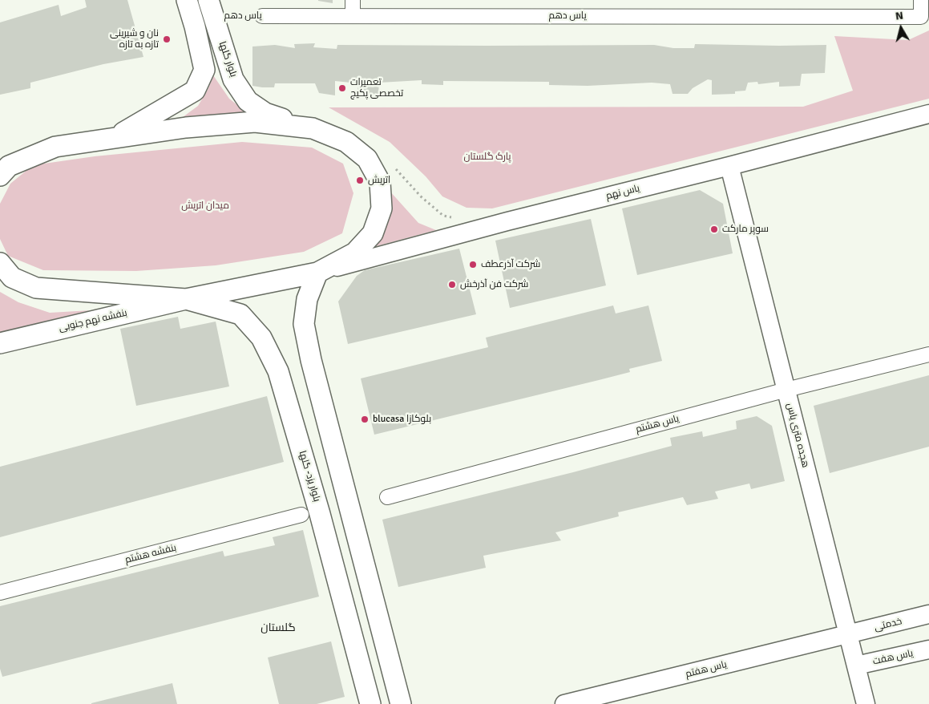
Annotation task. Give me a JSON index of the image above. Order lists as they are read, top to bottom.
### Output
{
  "streets": {
    "main road": ["بلوار گلها", "بنفشه نهم جنوبی", "بلوار یزد- گلها"],
    "street": [
      "یاس دهم",
      "یاس نهم",
      "یاس هشتم",
      "هجده متری یاس",
      "بنفشه هشتم",
      "خدمتی",
      "یاس هفت",
      "یاس هفتم"
    ]
  },
  "crossings": [
    ["یاس دهم", "بلوار گلها"],
    ["یاس نهم", "هجده متری یاس"],
    ["بنفشه نهم جنوبی", "بلوار یزد- گلها"],
    ["یاس هشتم", "هجده متری یاس"],
    ["هجده متری یاس", "خدمتی"],
    ["هجده متری یاس", "یاس هفت"],
    ["هجده متری یاس", "یاس هفتم"],
    ["خدمتی", "یاس هفتم"]
  ],
  "districts": ["گلستان"],
  "parks": ["پارک گلستان", "میدان اتریش"],
  "places": [
    "نان و شیرینی تازه به تازه",
    "تعمیرات تخصصی پکیج",
    "اتریش",
    "سوپر مارکت",
    "شرکت آذرعطف",
    "شرکت فن آذرخش",
    "blucasa بلوکازا"
  ],
  "north": "top"
}
